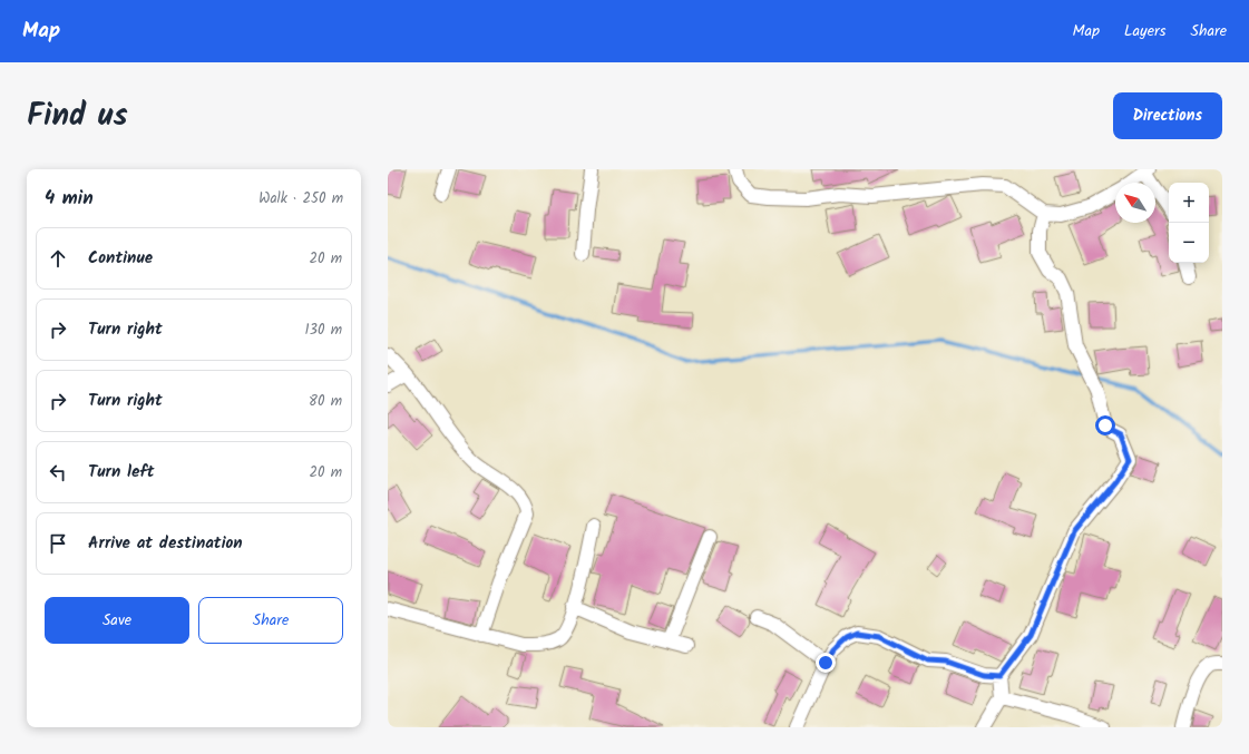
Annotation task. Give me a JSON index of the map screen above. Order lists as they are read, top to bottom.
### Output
{
  "north": "top left",
  "page": {
    "header": "Map",
    "nav": ["Map", "Layers", "Share"],
    "title": "Find us",
    "buttons": [
      "Directions",
      ["Save", "Share"]
    ],
    "heading": ["4 min", "Walk · 250 m"],
    "map_buttons": ["+", "−"],
    "list": [
      ["Continue", "20 m"],
      ["Turn right", "130 m"],
      ["Turn right", "80 m"],
      ["Turn left", "20 m"],
      "Arrive at destination"
    ]
  }
}
